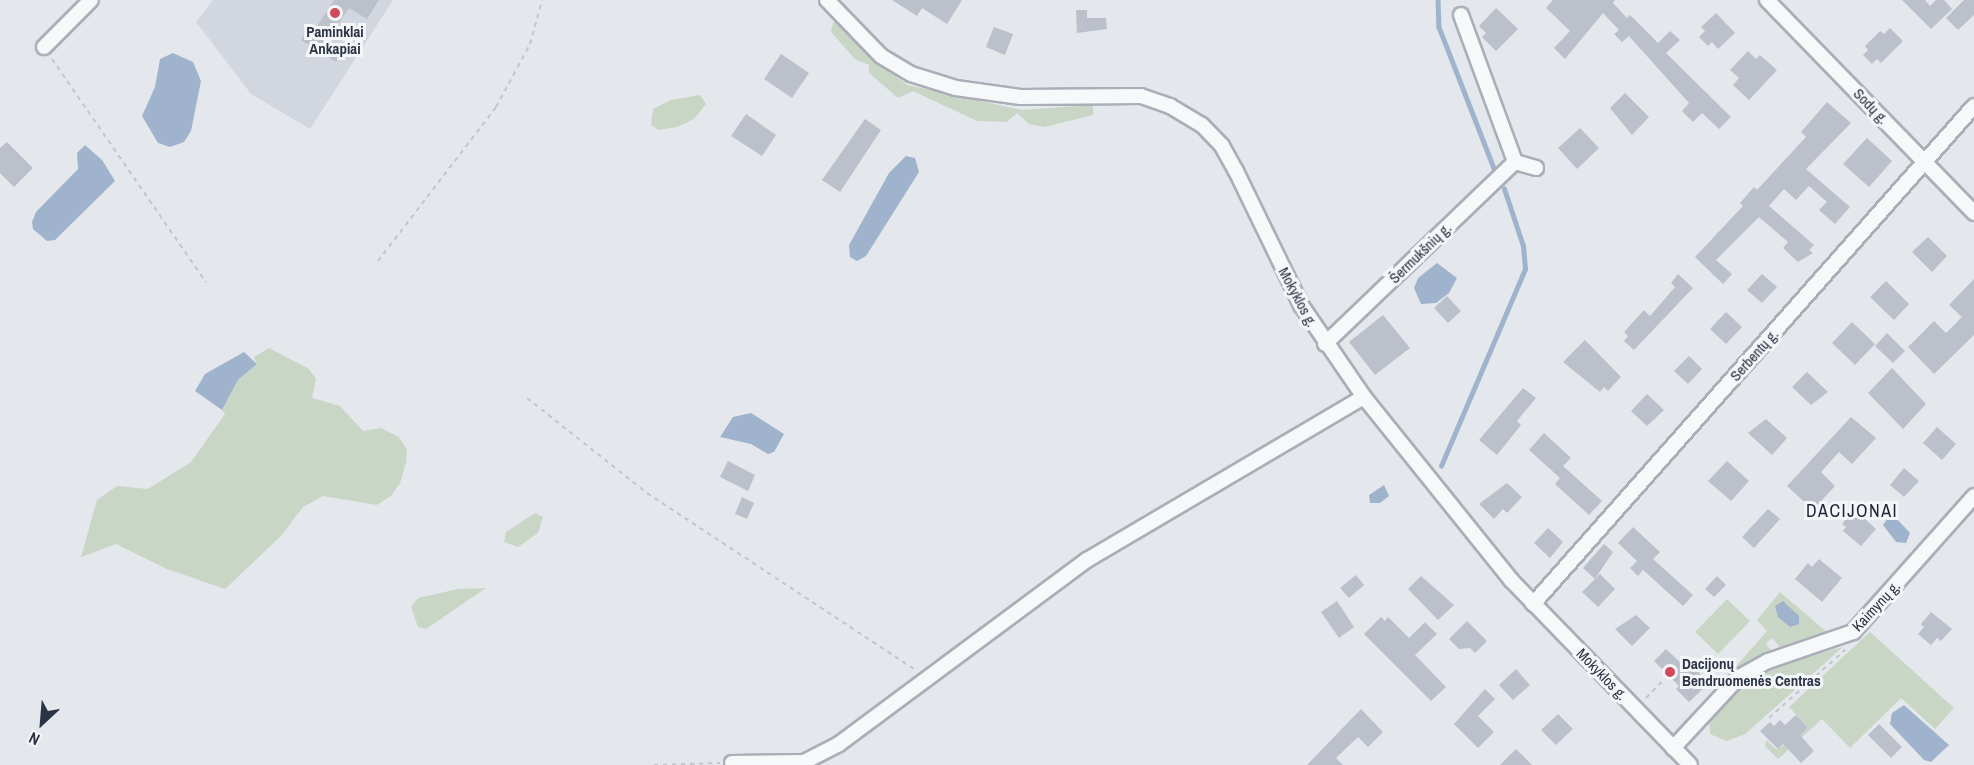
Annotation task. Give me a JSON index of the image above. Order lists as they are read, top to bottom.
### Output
{
  "streets": {
    "street": [
      "Sodų g.",
      "Šermukšnių g.",
      "Mokyklos g.",
      "Serbentų g.",
      "Kaimynų g."
    ]
  },
  "crossings": [
    ["Sodų g.", "Serbentų g."],
    ["Šermukšnių g.", "Mokyklos g."],
    ["Mokyklos g.", "Serbentų g."],
    ["Mokyklos g.", "Kaimynų g."]
  ],
  "districts": ["DACIJONAI"],
  "places": ["Paminklai Ankapiai", "Dacijonų Bendruomenės Centras"],
  "north": "bottom left"
}
